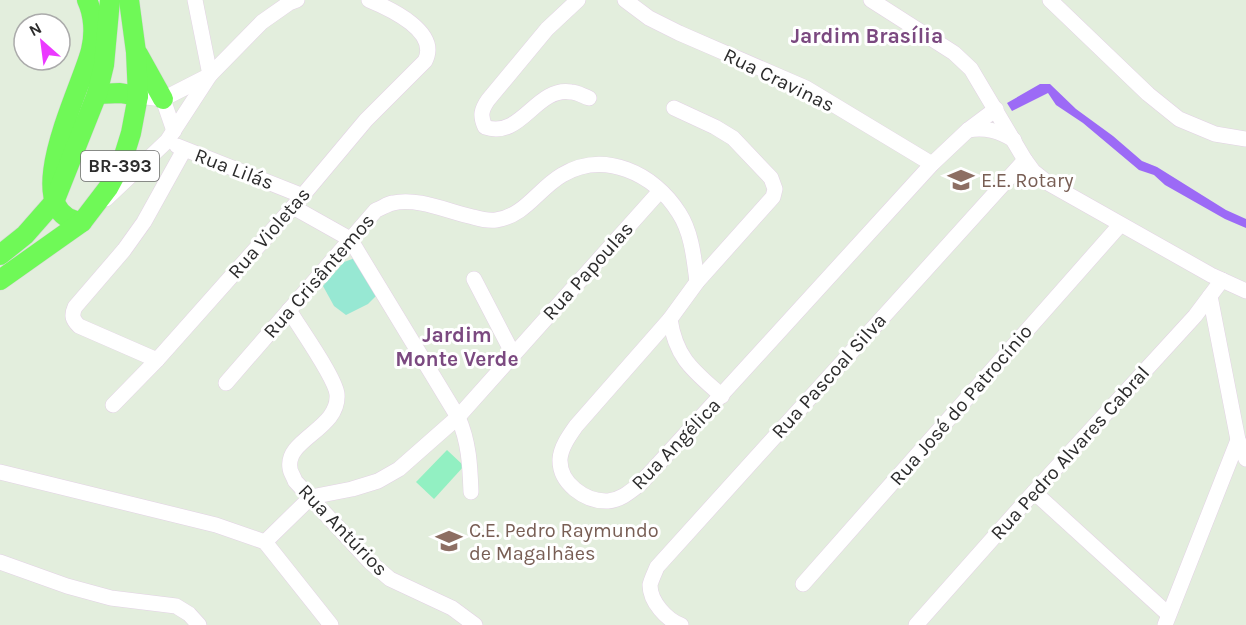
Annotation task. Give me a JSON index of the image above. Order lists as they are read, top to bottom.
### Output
{
  "streets": {
    "main road": ["BR-393"],
    "street": [
      "Rua Cravinas",
      "Rua Lilás",
      "Rua Violetas",
      "Rua Papoulas",
      "Rua Crisântemos",
      "Rua Pascoal Silva",
      "Rua José do Patrocínio",
      "Rua Angélica",
      "Rua Pedro Alvares Cabral",
      "Rua Antúrios"
    ]
  },
  "crossings": [
    ["Rua Cravinas", "Rua Angélica"],
    ["Rua Lilás", "Rua Violetas"],
    ["Rua Lilás", "Rua Crisântemos"],
    ["Rua Papoulas", "Rua Crisântemos"],
    ["Rua Papoulas", "Rua Antúrios"],
    ["Rua Crisântemos", "Rua Angélica"],
    ["Rua Crisântemos", "Rua Antúrios"]
  ],
  "districts": ["Jardim Brasília", "Jardim Monte Verde"],
  "places": {
    "school or university": ["E.E. Rotary", "C.E. Pedro Raymundo de Magalhães"]
  },
  "north": "top left"
}
